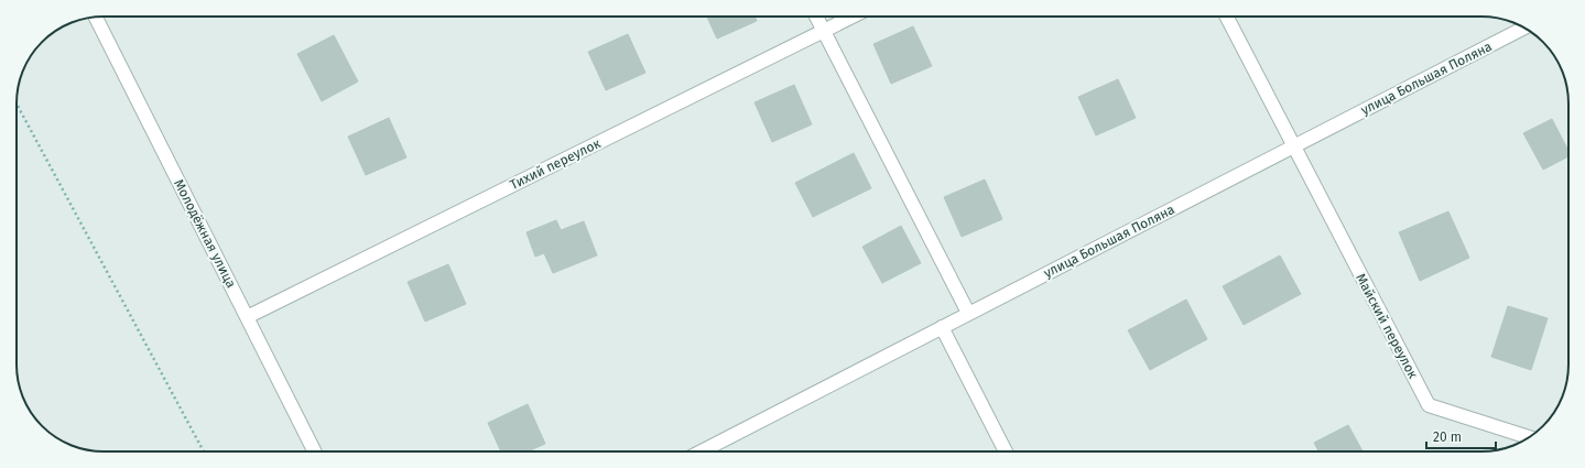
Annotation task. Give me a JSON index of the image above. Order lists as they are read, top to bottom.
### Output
{
  "streets": {
    "street": [
      "улица Большая Поляна",
      "Тихий переулок",
      "Молодёжная улица",
      "Майский переулок"
    ]
  },
  "crossings": [
    ["улица Большая Поляна", "Майский переулок"],
    ["Тихий переулок", "Молодёжная улица"]
  ],
  "scale_bar": "20 m"
}
